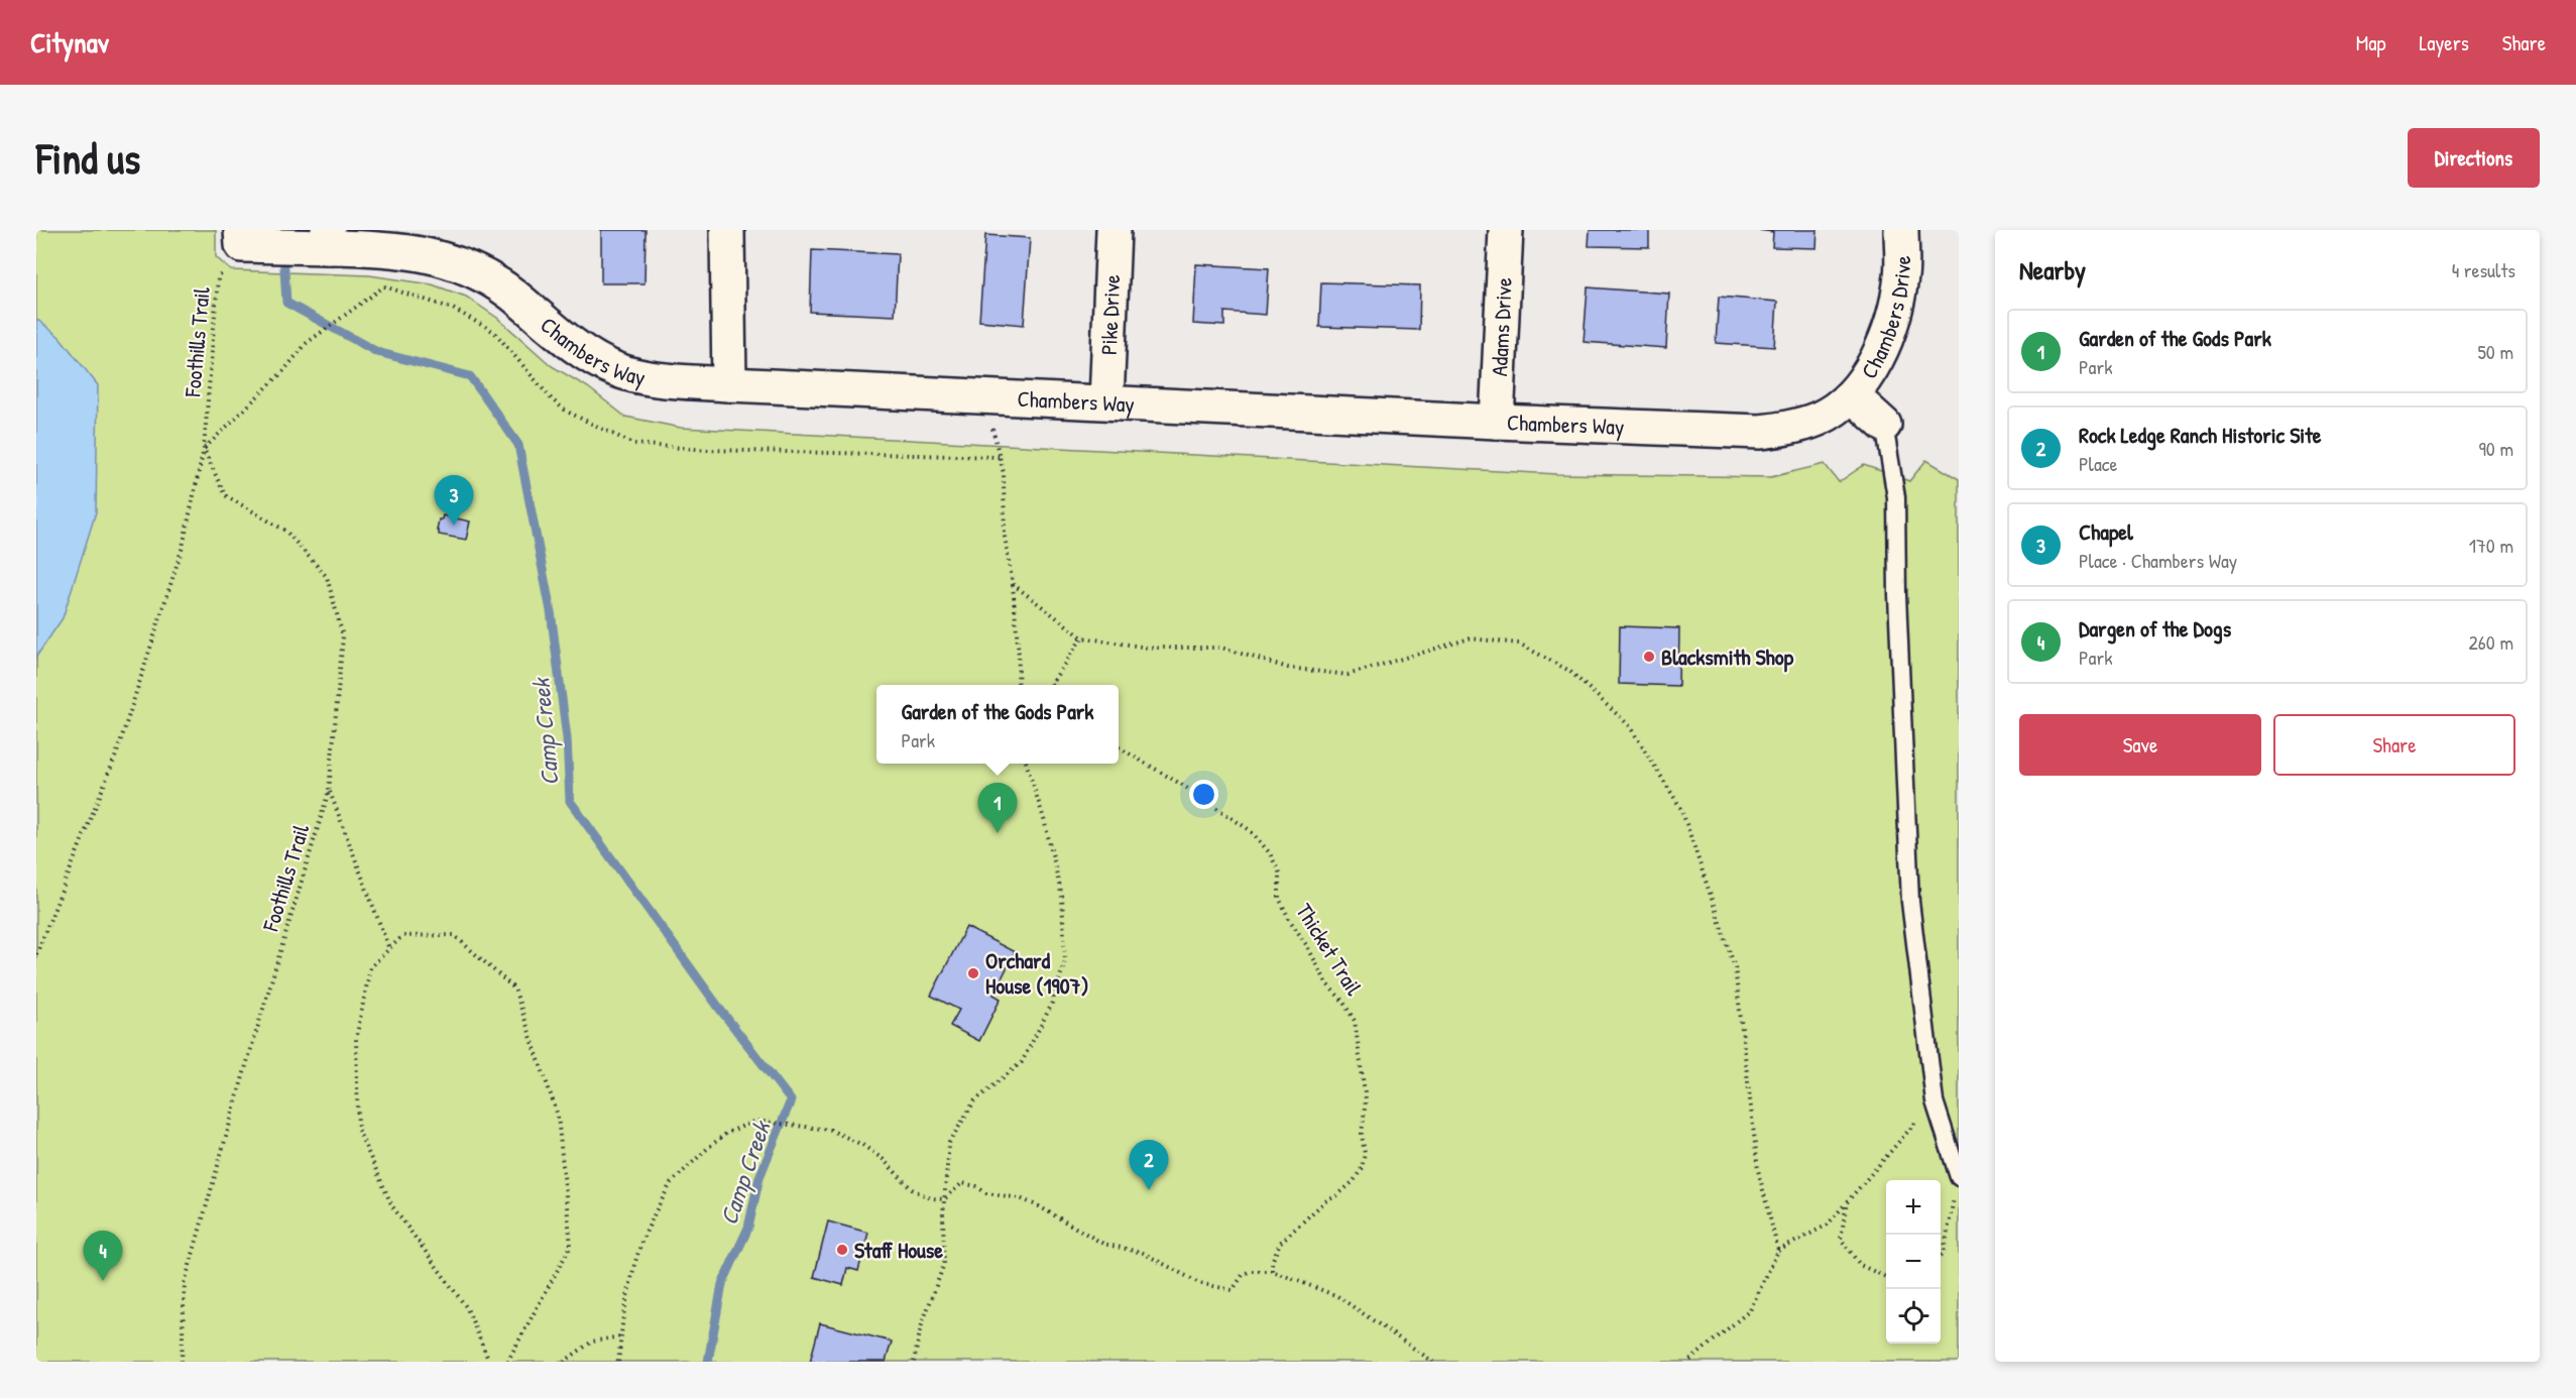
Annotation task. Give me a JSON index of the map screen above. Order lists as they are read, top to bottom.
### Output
{
  "streets": {
    "street": [
      "Chambers Drive",
      "Pike Drive",
      "Adams Drive",
      "Chambers Way"
    ],
    "path": ["Foothills Trail", "Thicket Trail"]
  },
  "crossings": [
    ["Chambers Drive", "Chambers Way"],
    ["Pike Drive", "Chambers Way"],
    ["Adams Drive", "Chambers Way"],
    ["Foothills Trail", "Chambers Way"]
  ],
  "water": ["Camp Creek"],
  "places": ["Blacksmith Shop", "Orchard House (1907)", "Staff House"],
  "page": {
    "header": "Citynav",
    "nav": ["Map", "Layers", "Share"],
    "buttons": [
      "Directions",
      ["Save", "Share"]
    ],
    "title": "Find us",
    "heading": ["Nearby", "4 results"],
    "list": [
      {
        "mark": "1",
        "name": "Garden of the Gods Park",
        "note": "Park",
        "value": "50 m"
      },
      {
        "mark": "2",
        "name": "Rock Ledge Ranch Historic Site",
        "note": "Place",
        "value": "90 m"
      },
      {
        "mark": "3",
        "name": "Chapel",
        "note": "Place · Chambers Way",
        "value": "170 m"
      },
      {
        "mark": "4",
        "name": "Dargen of the Dogs",
        "note": "Park",
        "value": "260 m"
      }
    ],
    "pins": [
      "3",
      "1",
      "2",
      "4"
    ],
    "popup": ["Garden of the Gods Park", "Park"],
    "map_buttons": ["+", "−"]
  }
}
